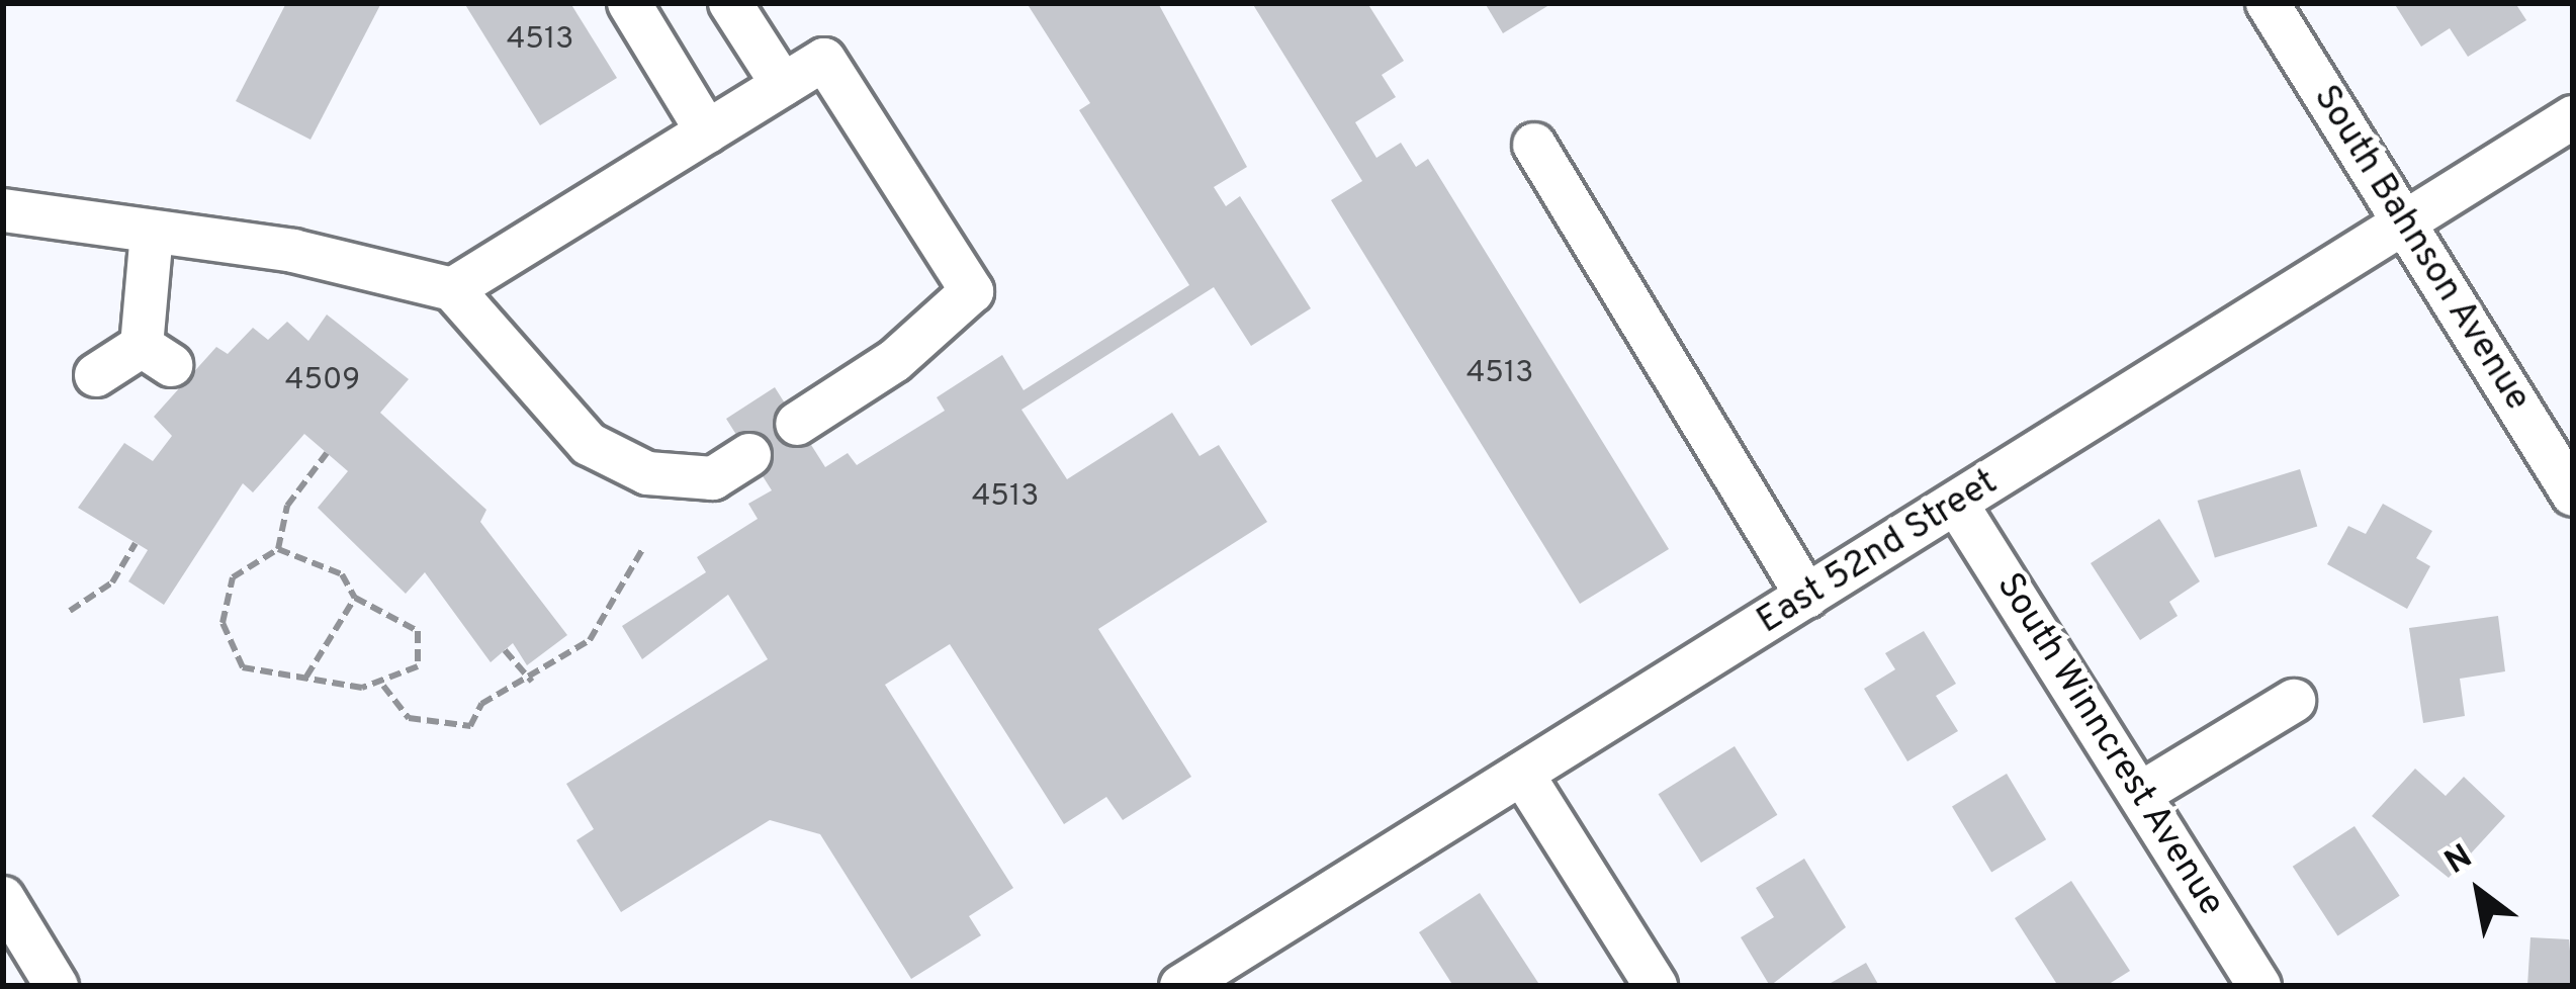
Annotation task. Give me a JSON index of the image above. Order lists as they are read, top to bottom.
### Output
{
  "streets": {
    "street": ["South Bahnson Avenue", "East 52nd Street", "South Winncrest Avenue"]
  },
  "crossings": [
    ["South Bahnson Avenue", "East 52nd Street"],
    ["East 52nd Street", "South Winncrest Avenue"]
  ],
  "house_numbers": [
    "4513",
    "4513",
    "4509",
    "4513"
  ],
  "north": "top left"
}
